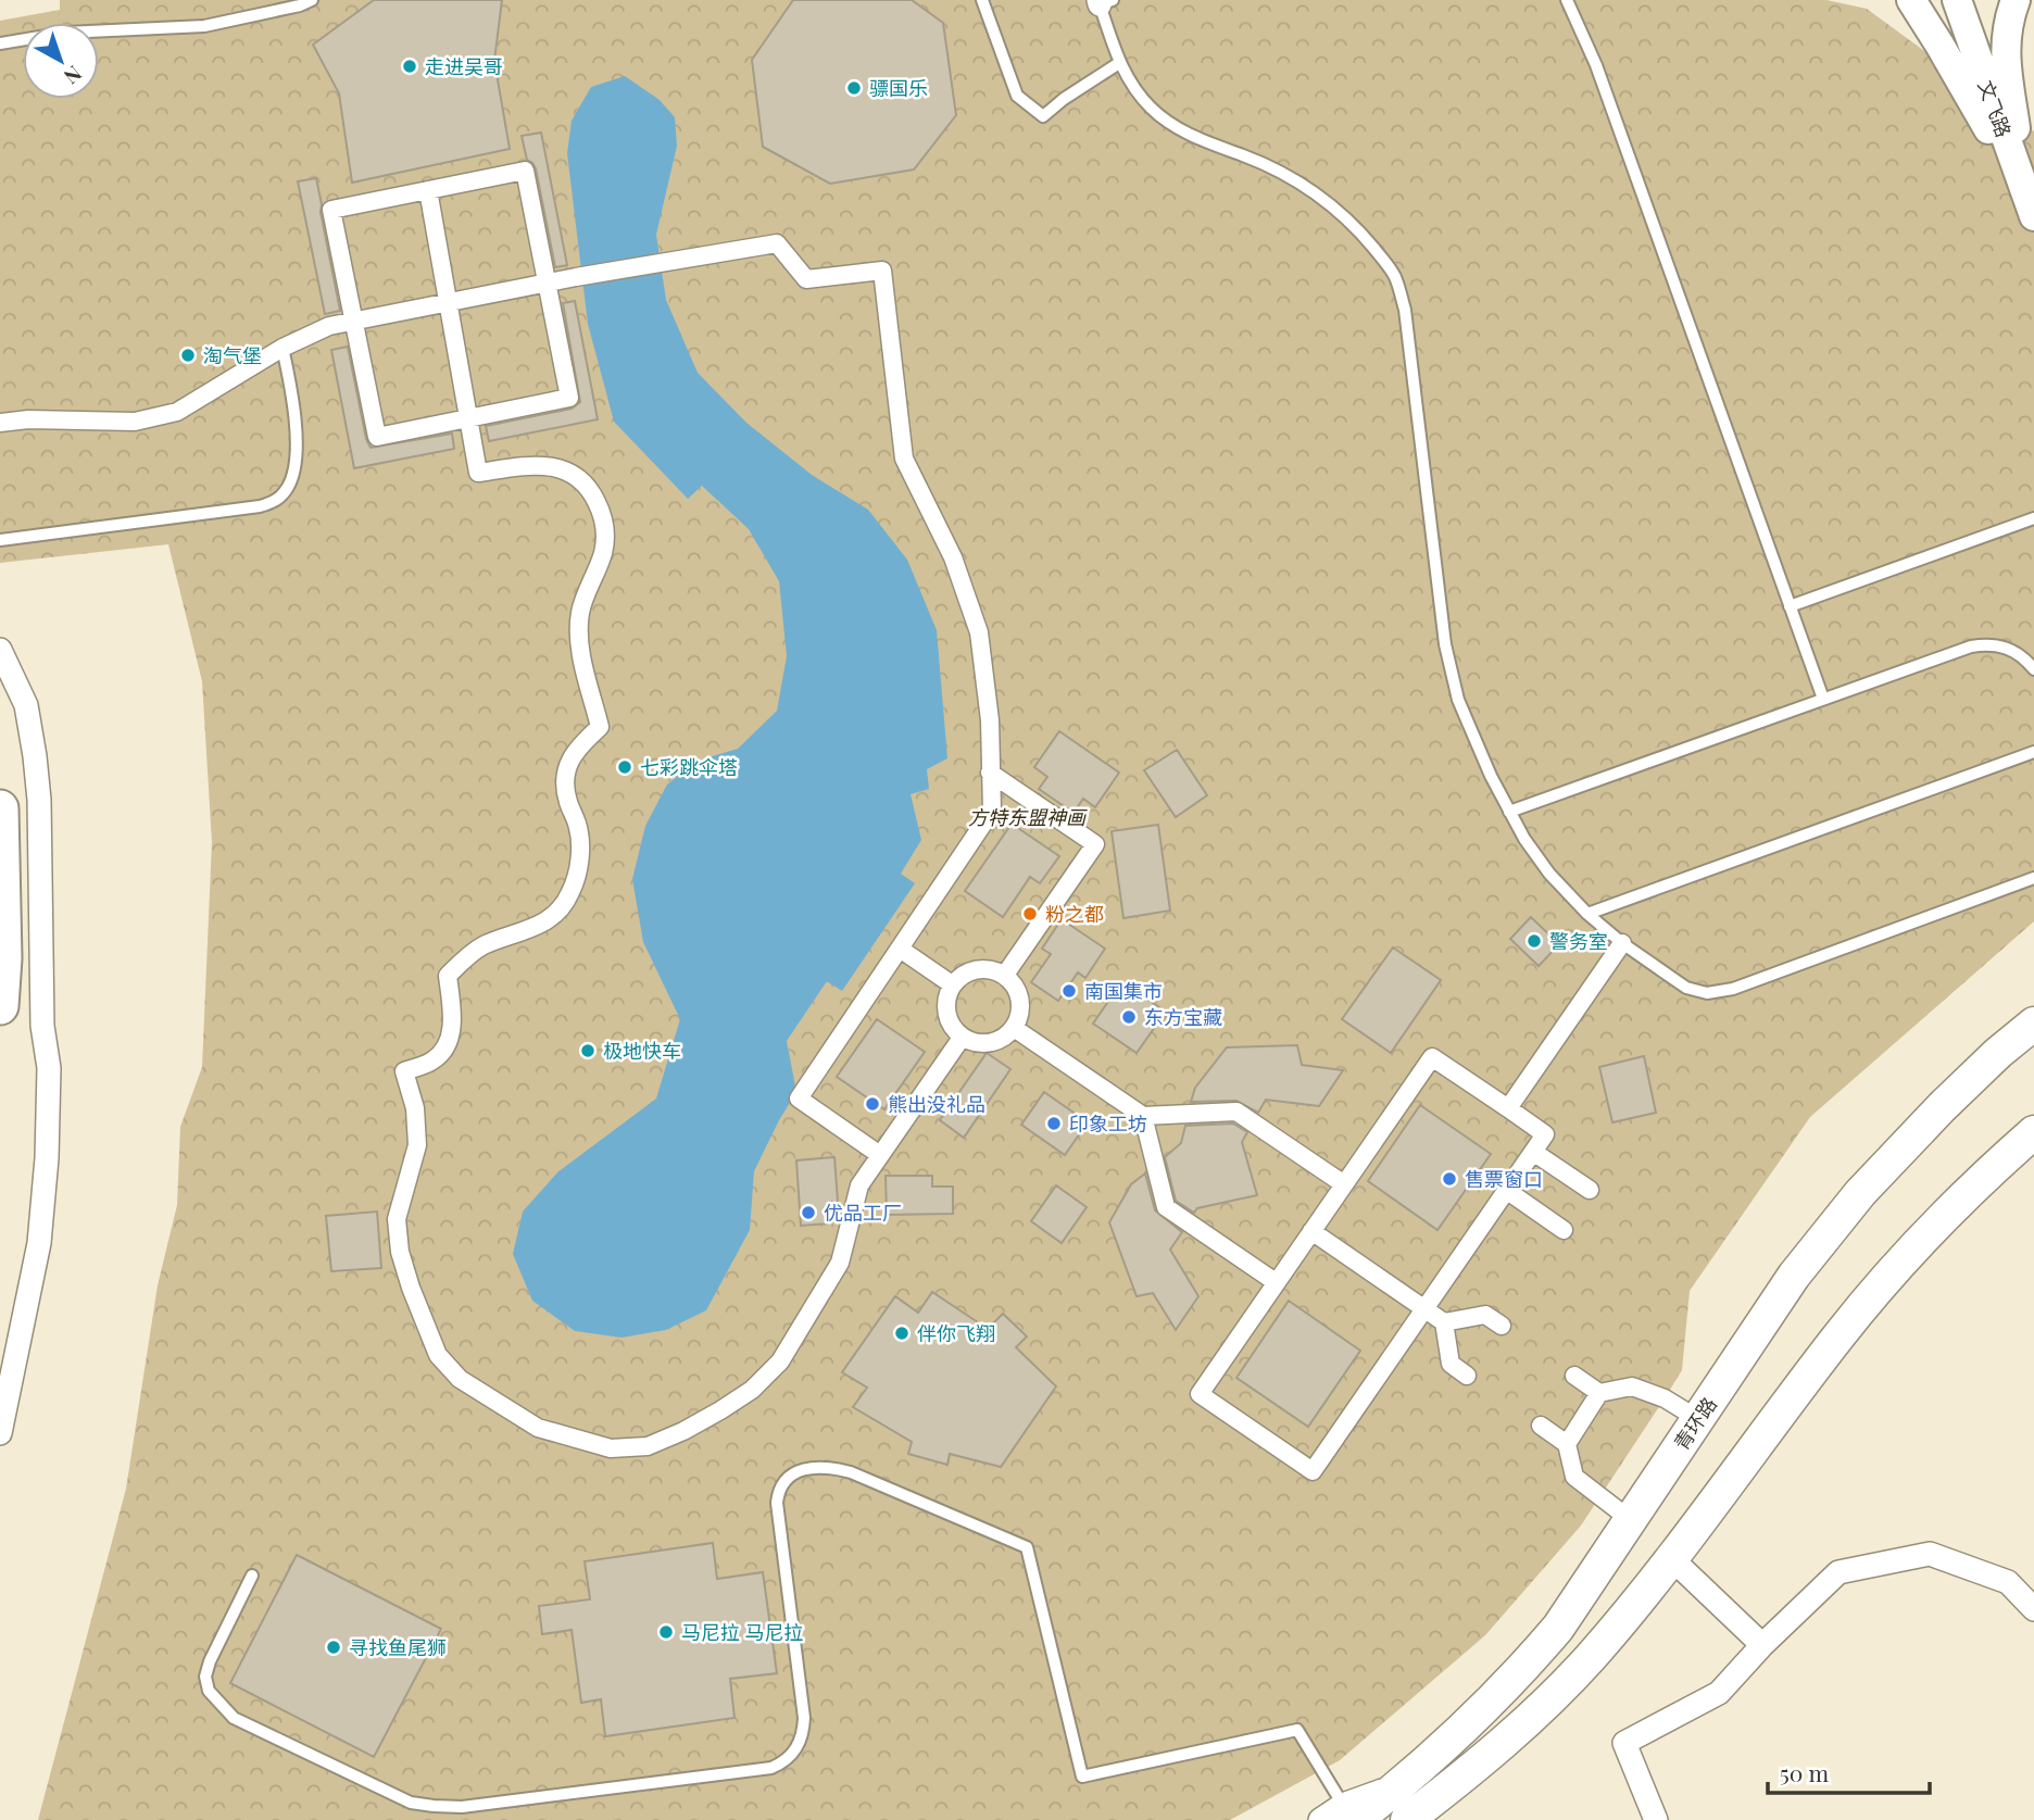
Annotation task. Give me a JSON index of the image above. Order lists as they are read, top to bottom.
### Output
{
  "streets": {
    "main road": ["青环路"],
    "street": ["文飞路"]
  },
  "parks": ["方特东盟神画"],
  "places": [
    "走进吴哥",
    "骠国乐",
    "淘气堡",
    "七彩跳伞塔",
    "粉之都",
    "警务室",
    "南国集市",
    "东方宝藏",
    "极地快车",
    "熊出没礼品",
    "印象工坊",
    "售票窗口",
    "优品工厂",
    "伴你飞翔",
    "马尼拉 马尼拉",
    "寻找鱼尾狮"
  ],
  "scale_bar": "50 m",
  "north": "bottom right"
}
